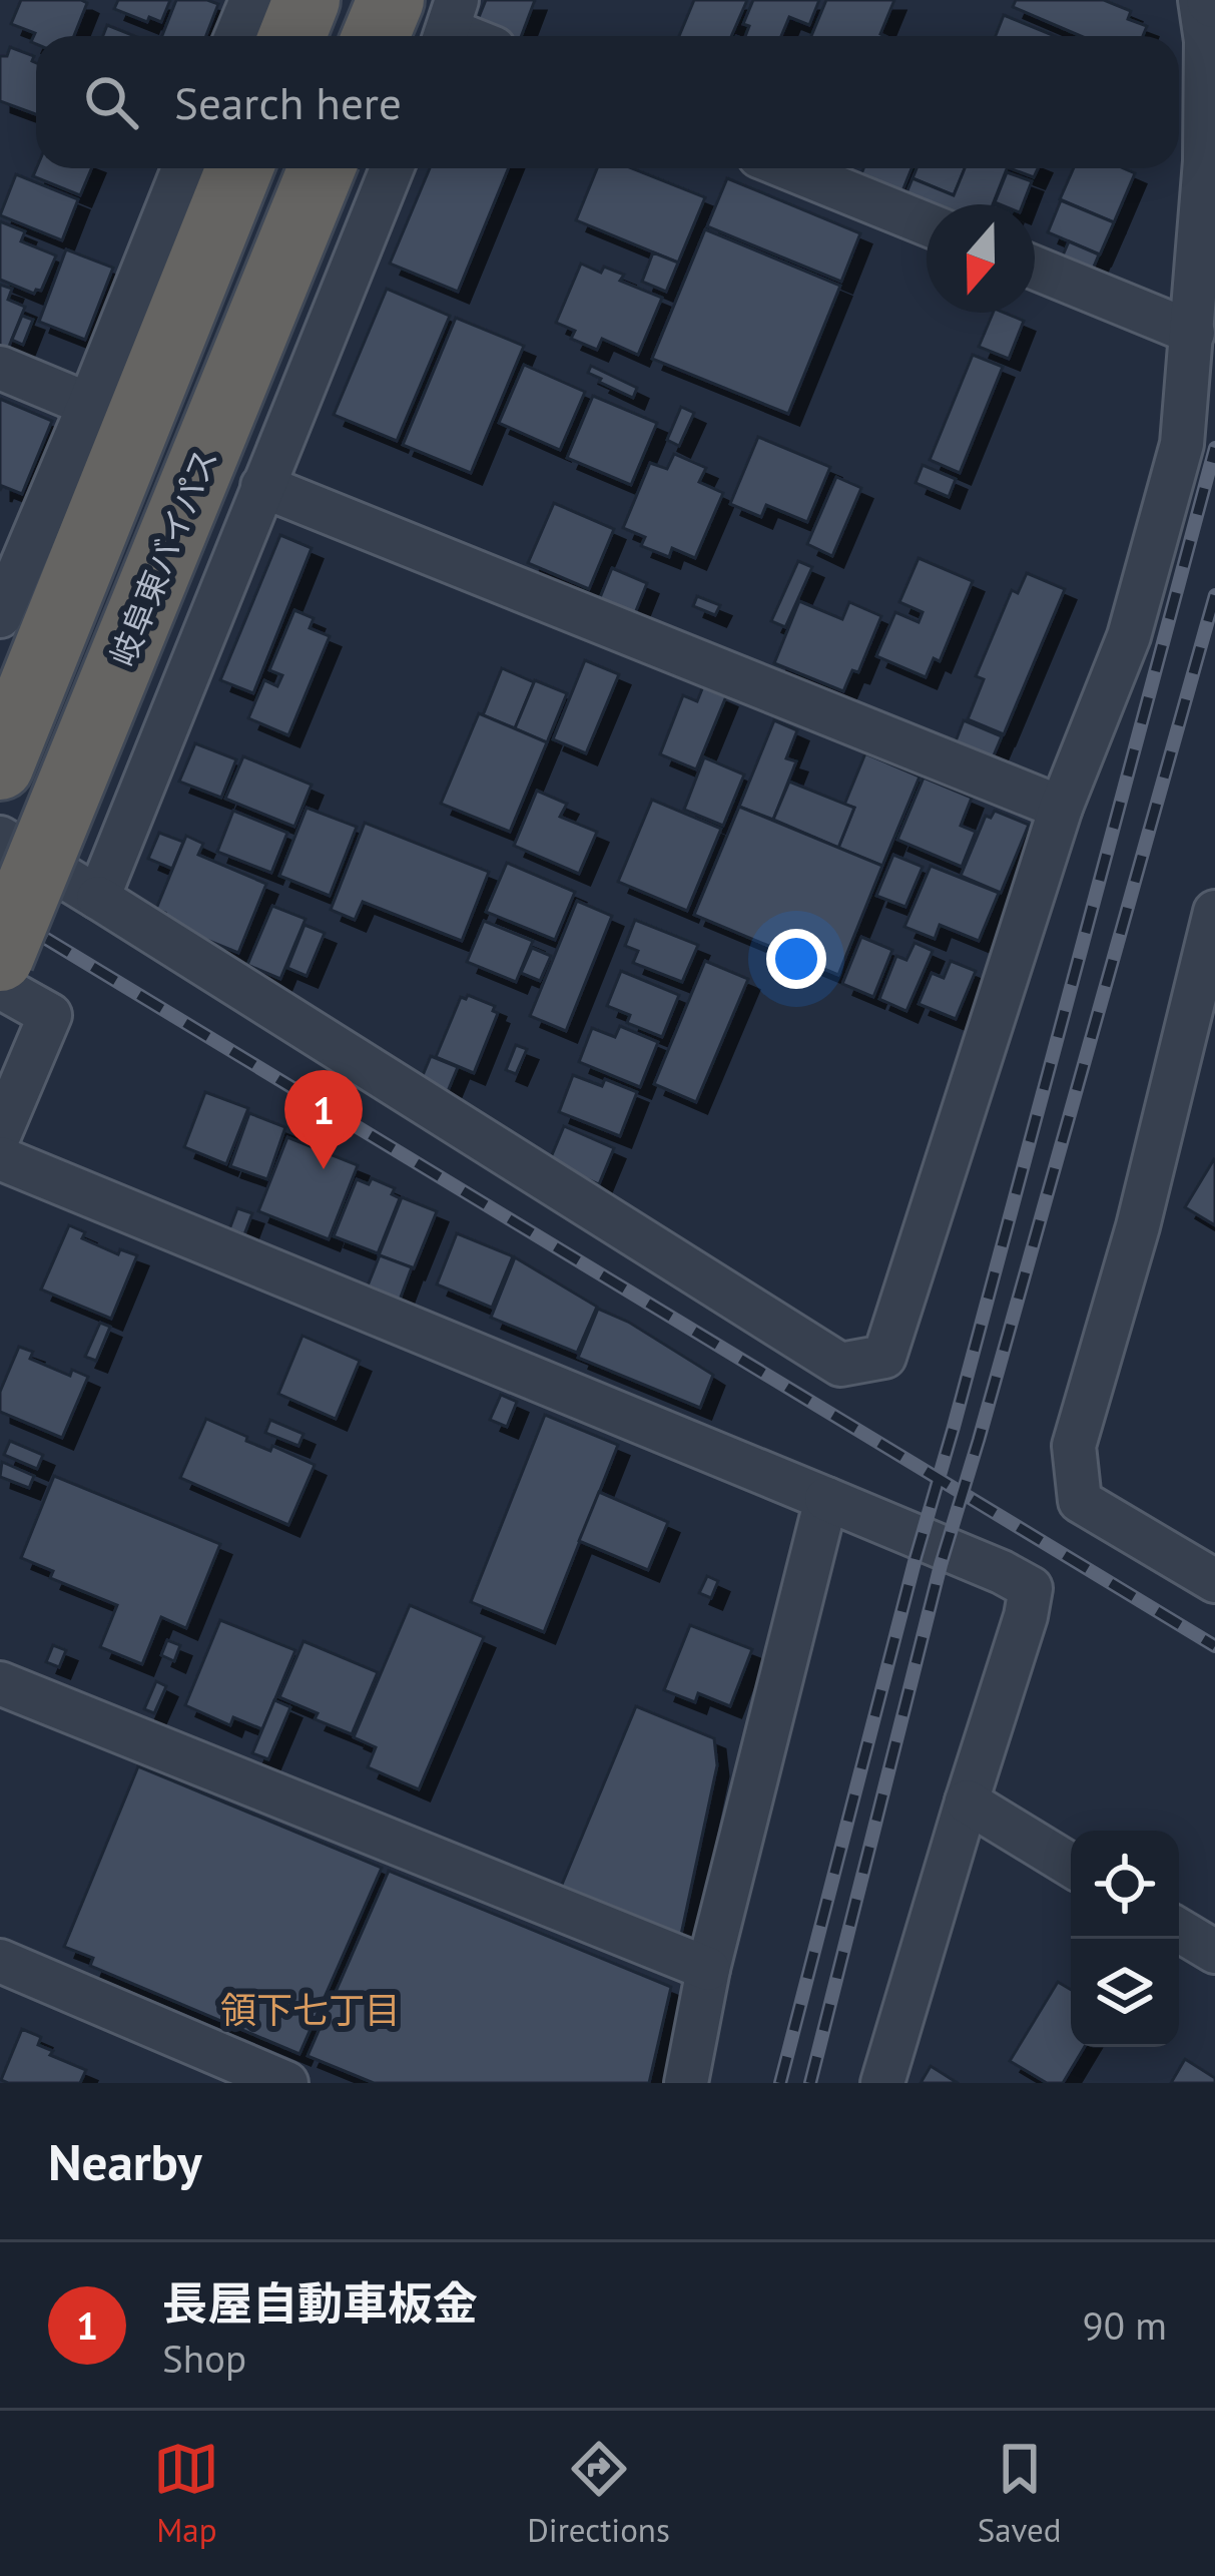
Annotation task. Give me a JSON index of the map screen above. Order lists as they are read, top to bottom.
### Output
{
  "streets": {
    "highway": ["岐阜東バイパス"]
  },
  "districts": ["領下七丁目"],
  "north": "bottom",
  "page": {
    "search": "Search here",
    "pins": "1",
    "heading": "Nearby",
    "list": [
      {
        "mark": "1",
        "name": "長屋自動車板金",
        "note": "Shop",
        "value": "90 m"
      }
    ],
    "nav": ["Map", "Directions", "Saved"]
  }
}
